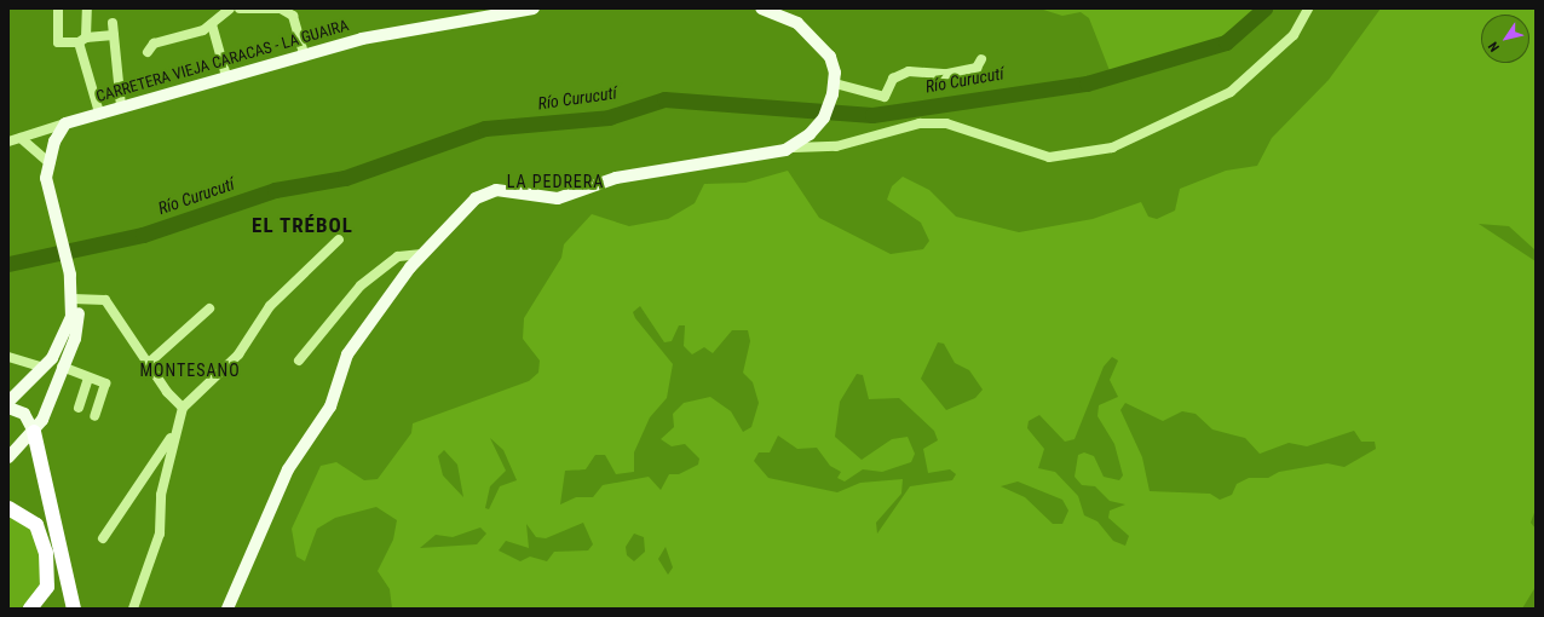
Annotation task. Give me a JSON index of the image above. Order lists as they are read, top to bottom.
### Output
{
  "streets": {
    "main road": ["CARRETERA VIEJA CARACAS - LA GUAIRA"]
  },
  "districts": ["LA PEDRERA", "EL TRÉBOL", "MONTESANO"],
  "water": ["Río Curucutí"],
  "north": "bottom left"
}
